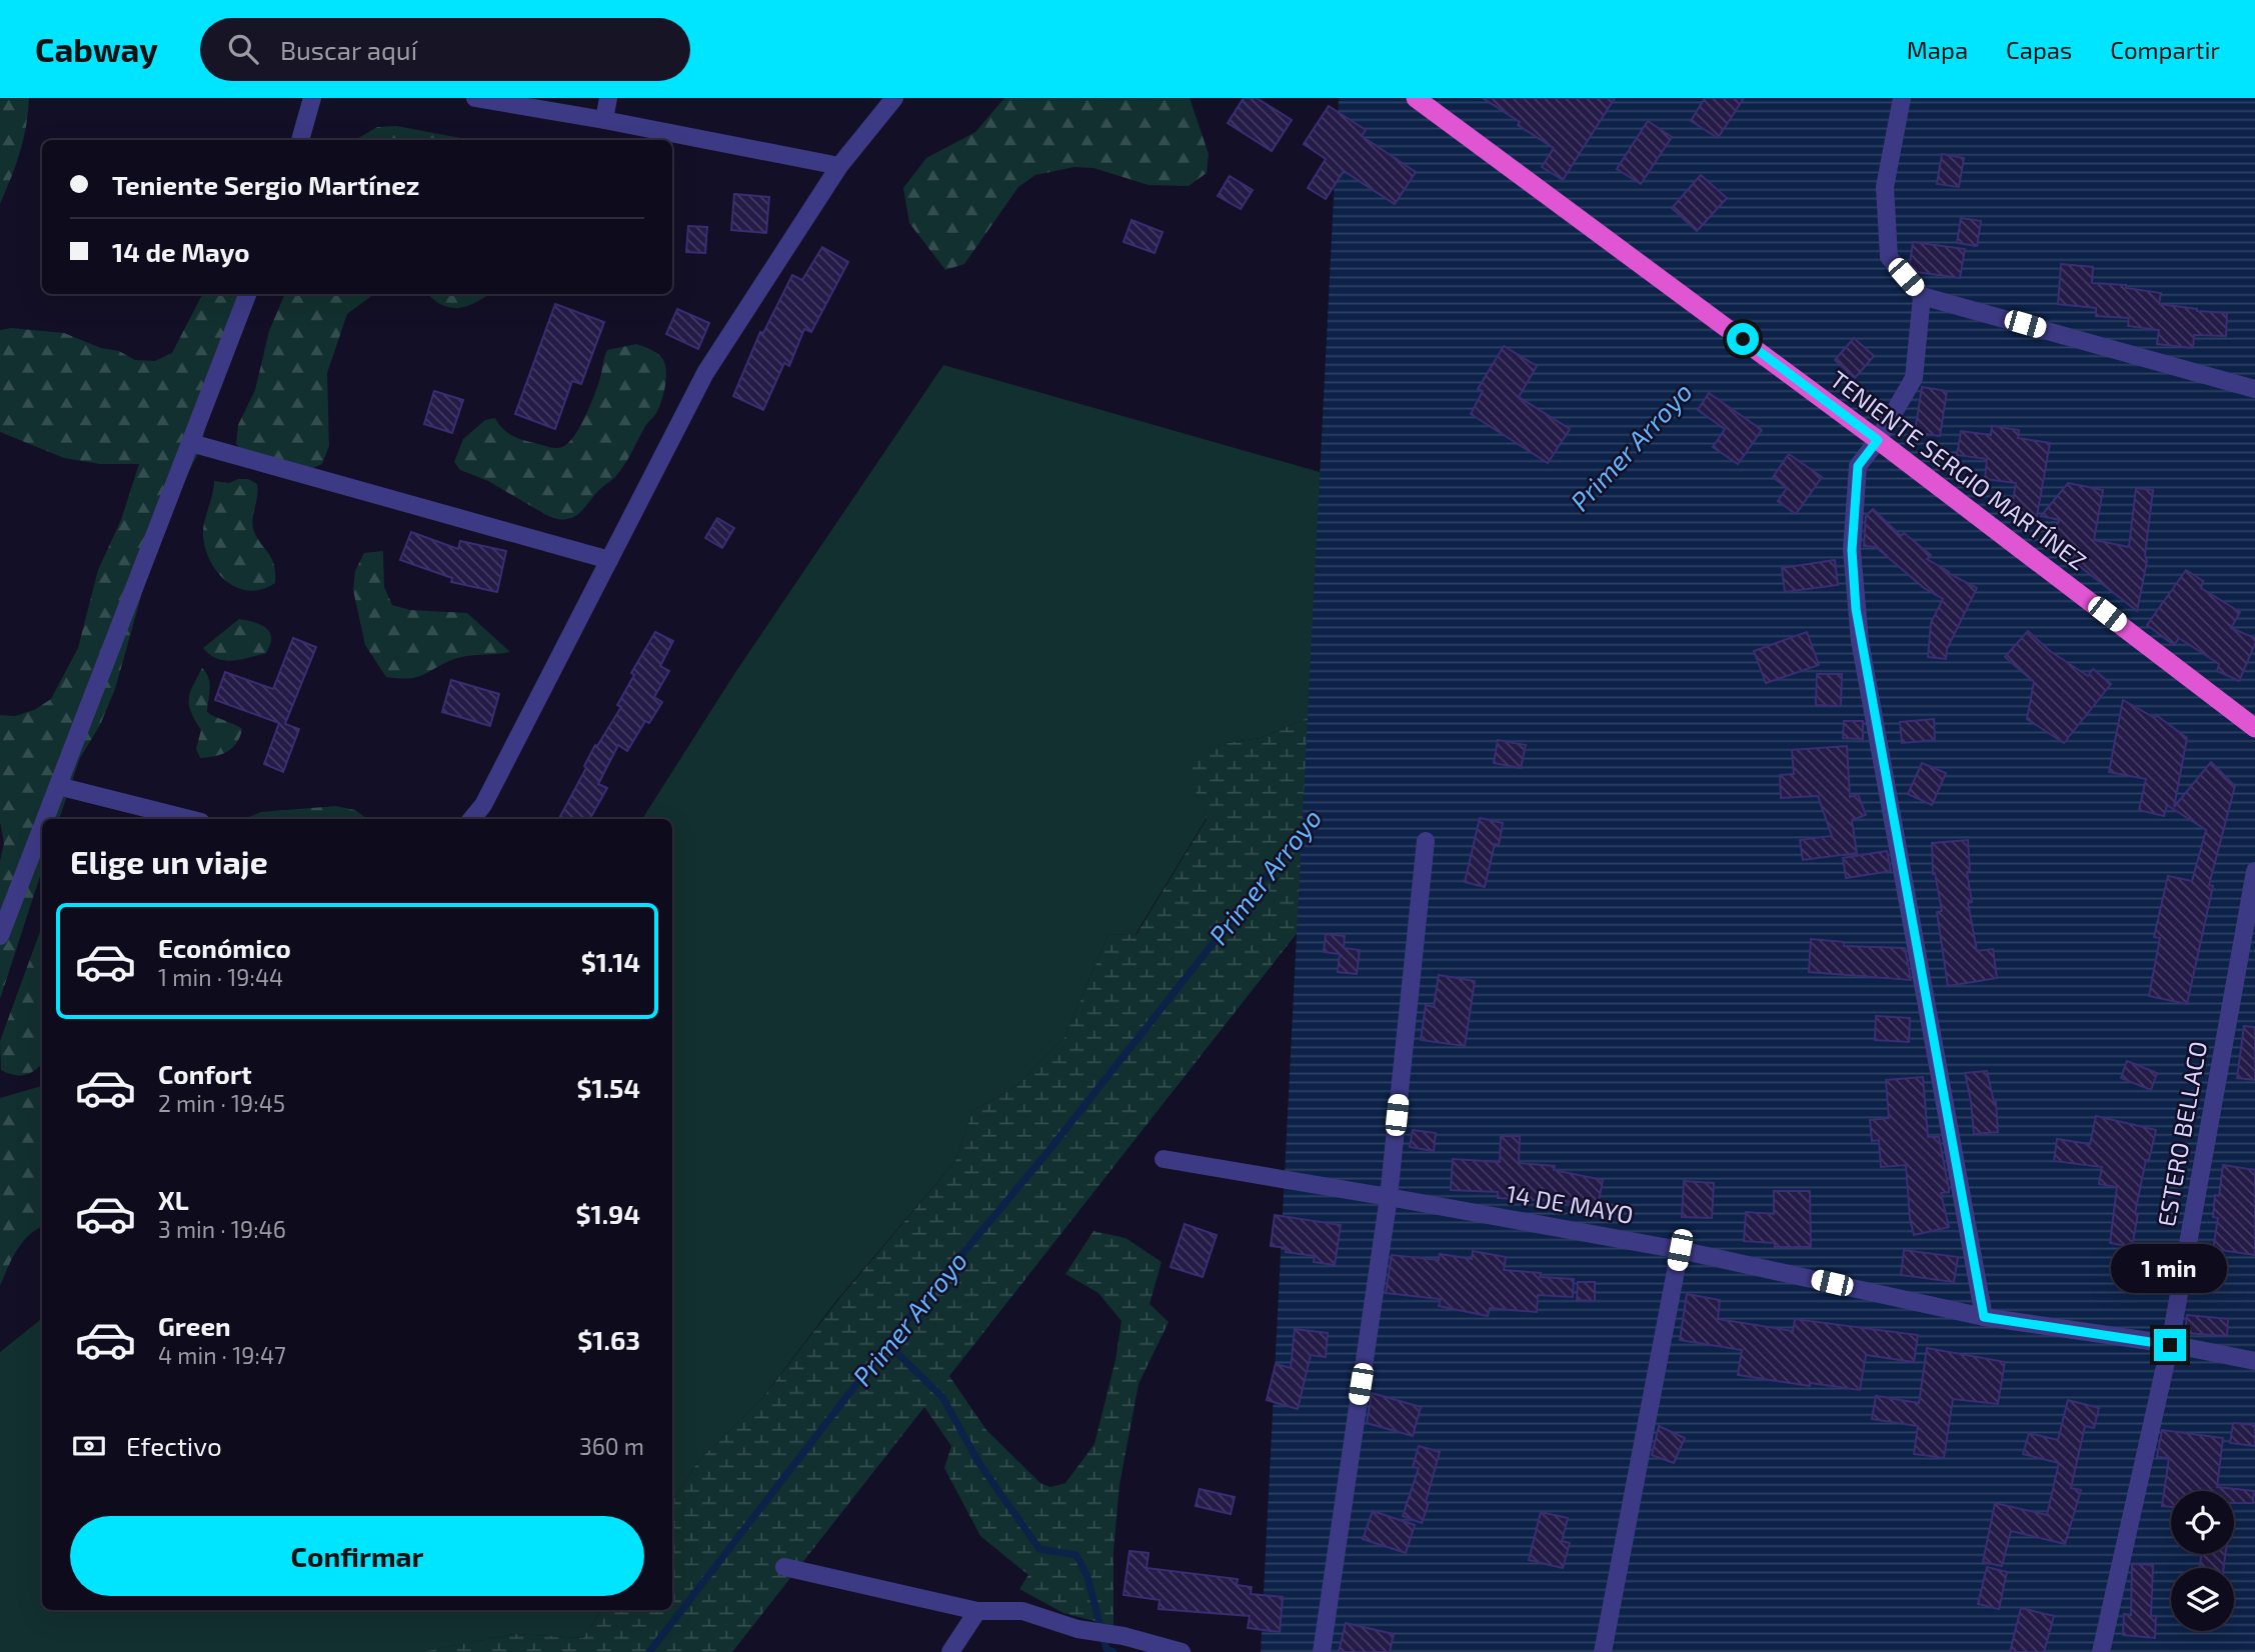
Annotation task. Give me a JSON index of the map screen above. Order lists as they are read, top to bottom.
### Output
{
  "streets": {
    "highway": ["TENIENTE SERGIO MARTÍNEZ"],
    "street": ["ESTERO BELLACO", "14 DE MAYO"]
  },
  "crossings": [
    ["ESTERO BELLACO", "14 DE MAYO"]
  ],
  "water": ["Primer Arroyo"],
  "page": {
    "header": "Cabway",
    "search": "Buscar aquí",
    "nav": ["Mapa", "Capas", "Compartir"],
    "banner": ["Teniente Sergio Martínez", "14 de Mayo"],
    "heading": "Elige un viaje",
    "list": [
      {
        "name": "Económico",
        "note": "1 min · 19:44",
        "value": "$1.14"
      },
      {
        "name": "Confort",
        "note": "2 min · 19:45",
        "value": "$1.54"
      },
      {
        "name": "XL",
        "note": "3 min · 19:46",
        "value": "$1.94"
      },
      {
        "name": "Green",
        "note": "4 min · 19:47",
        "value": "$1.63"
      }
    ],
    "bubble": "1 min",
    "pay": ["Efectivo", "360 m"],
    "buttons": "Confirmar"
  }
}
